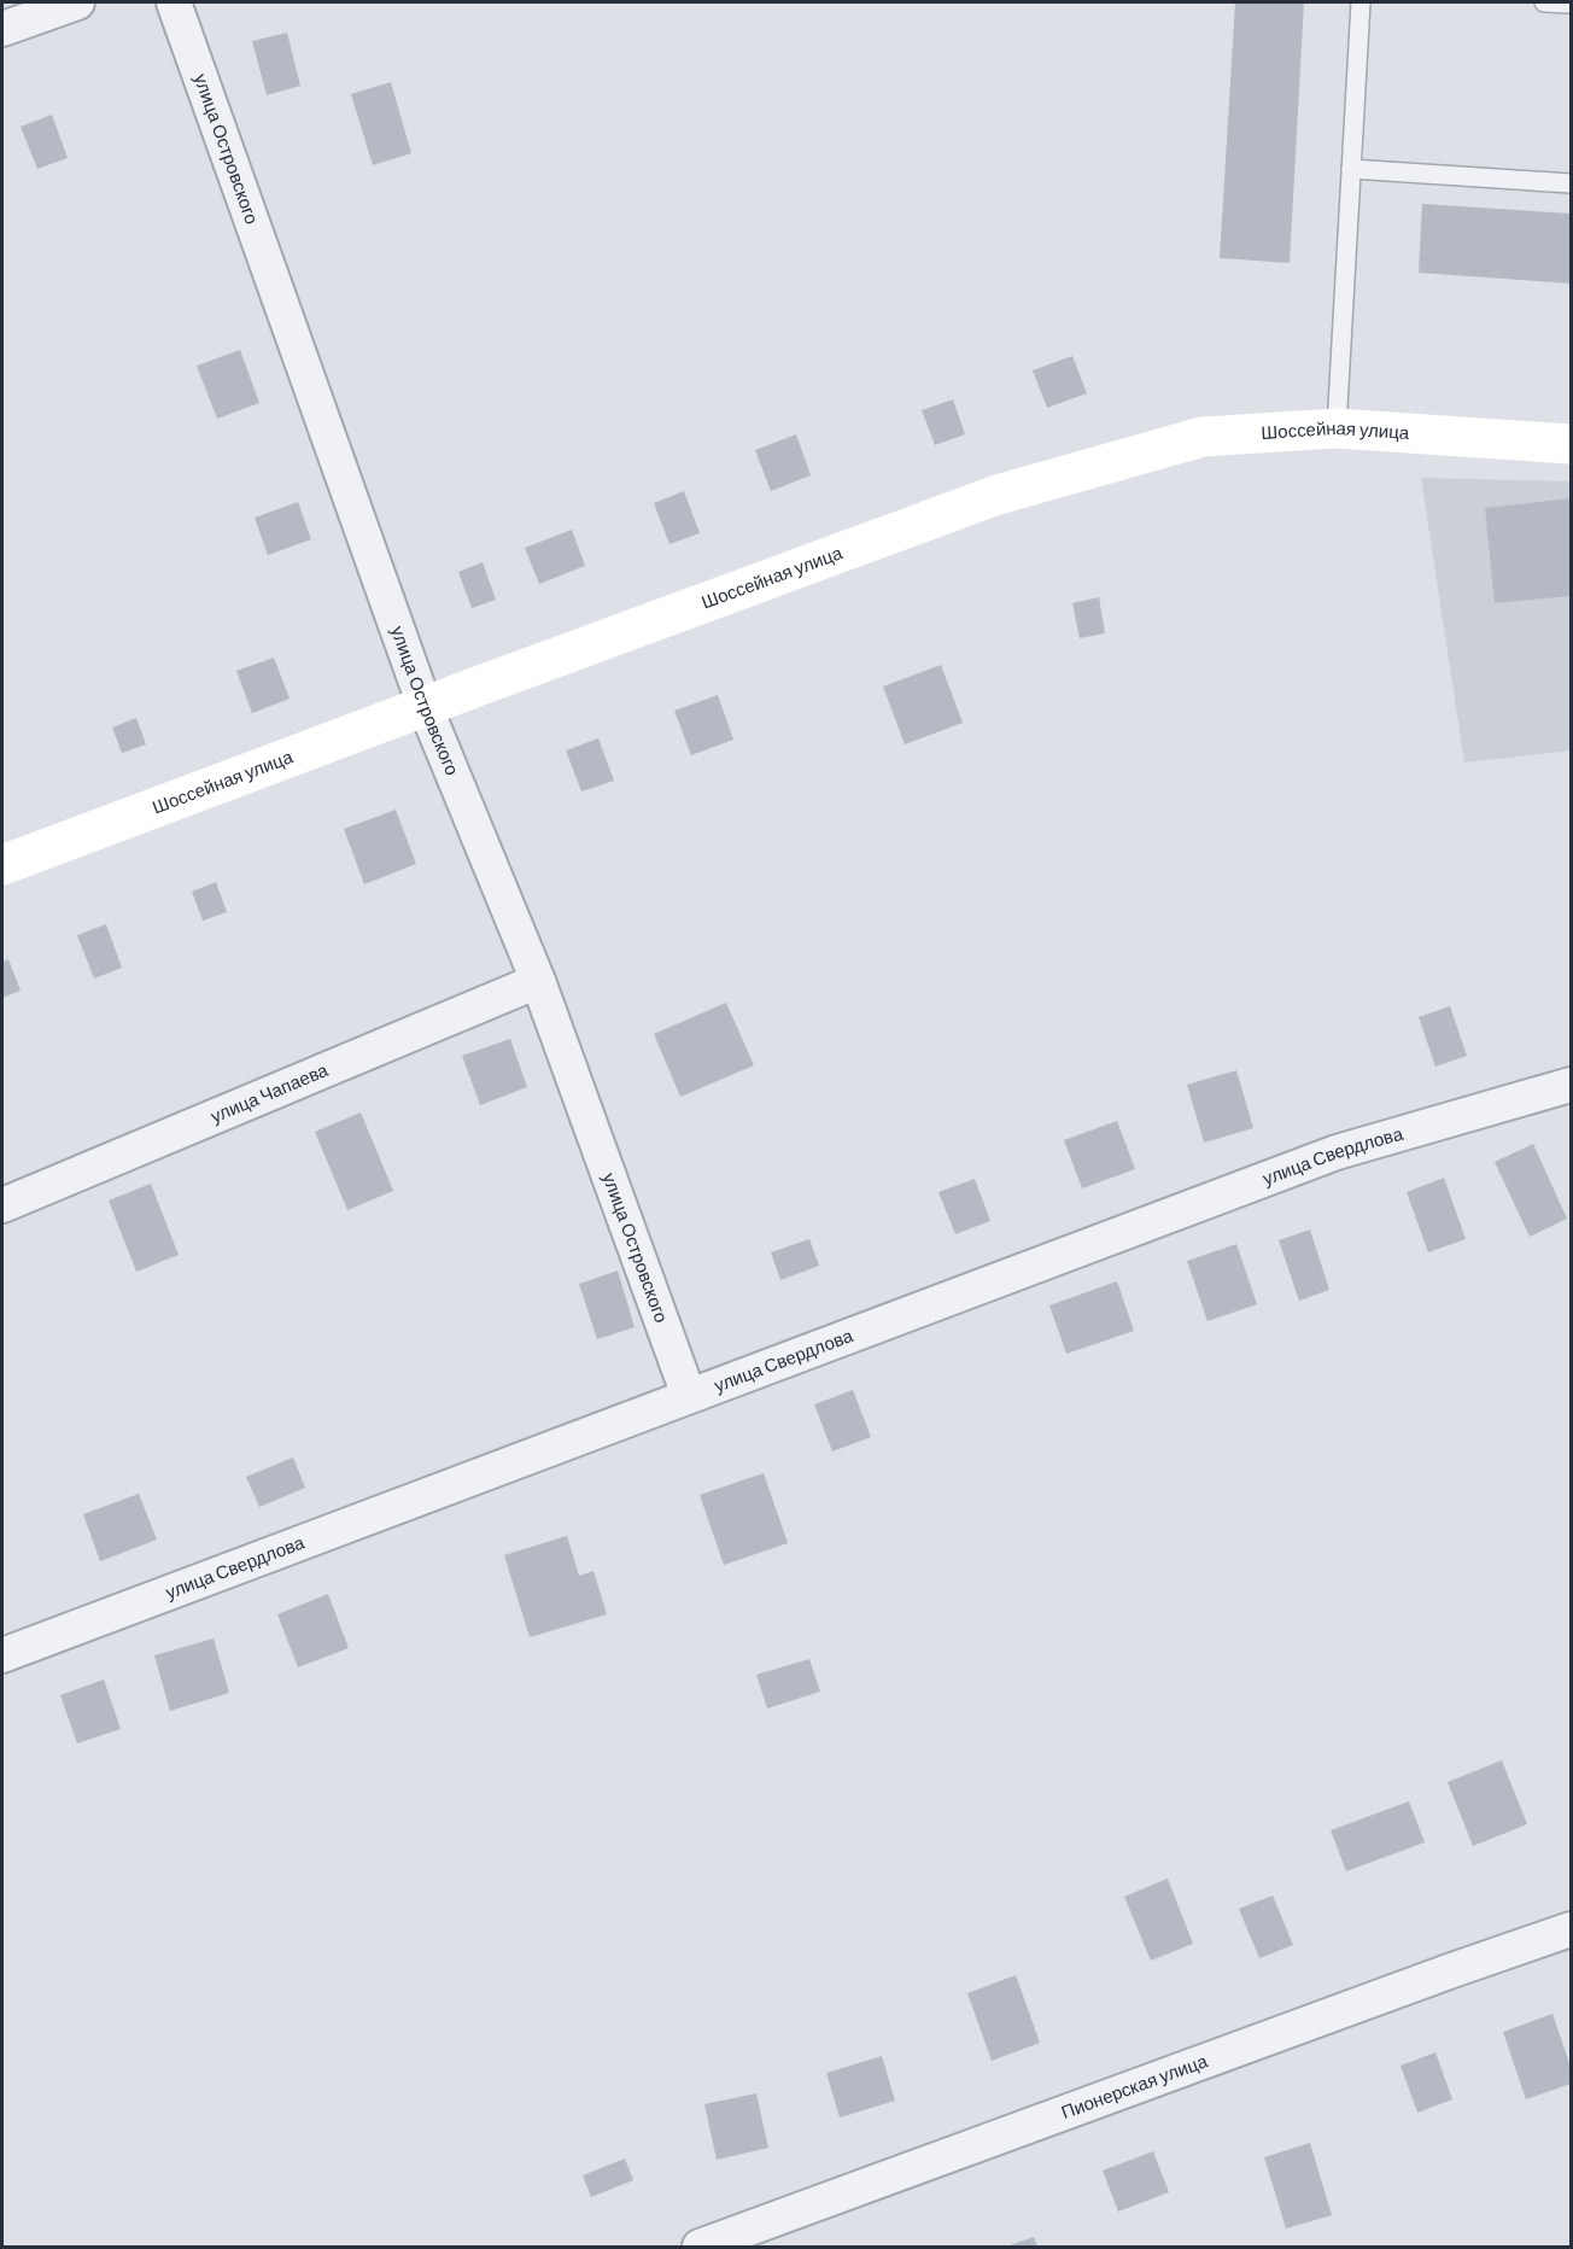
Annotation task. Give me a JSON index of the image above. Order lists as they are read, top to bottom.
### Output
{
  "streets": {
    "main road": ["Шоссейная улица"],
    "street": [
      "улица Островского",
      "улица Чапаева",
      "улица Свердлова",
      "Пионерская улица"
    ]
  },
  "crossings": [
    ["улица Островского", "Шоссейная улица"],
    ["улица Островского", "улица Чапаева"],
    ["улица Островского", "улица Свердлова"]
  ]
}
